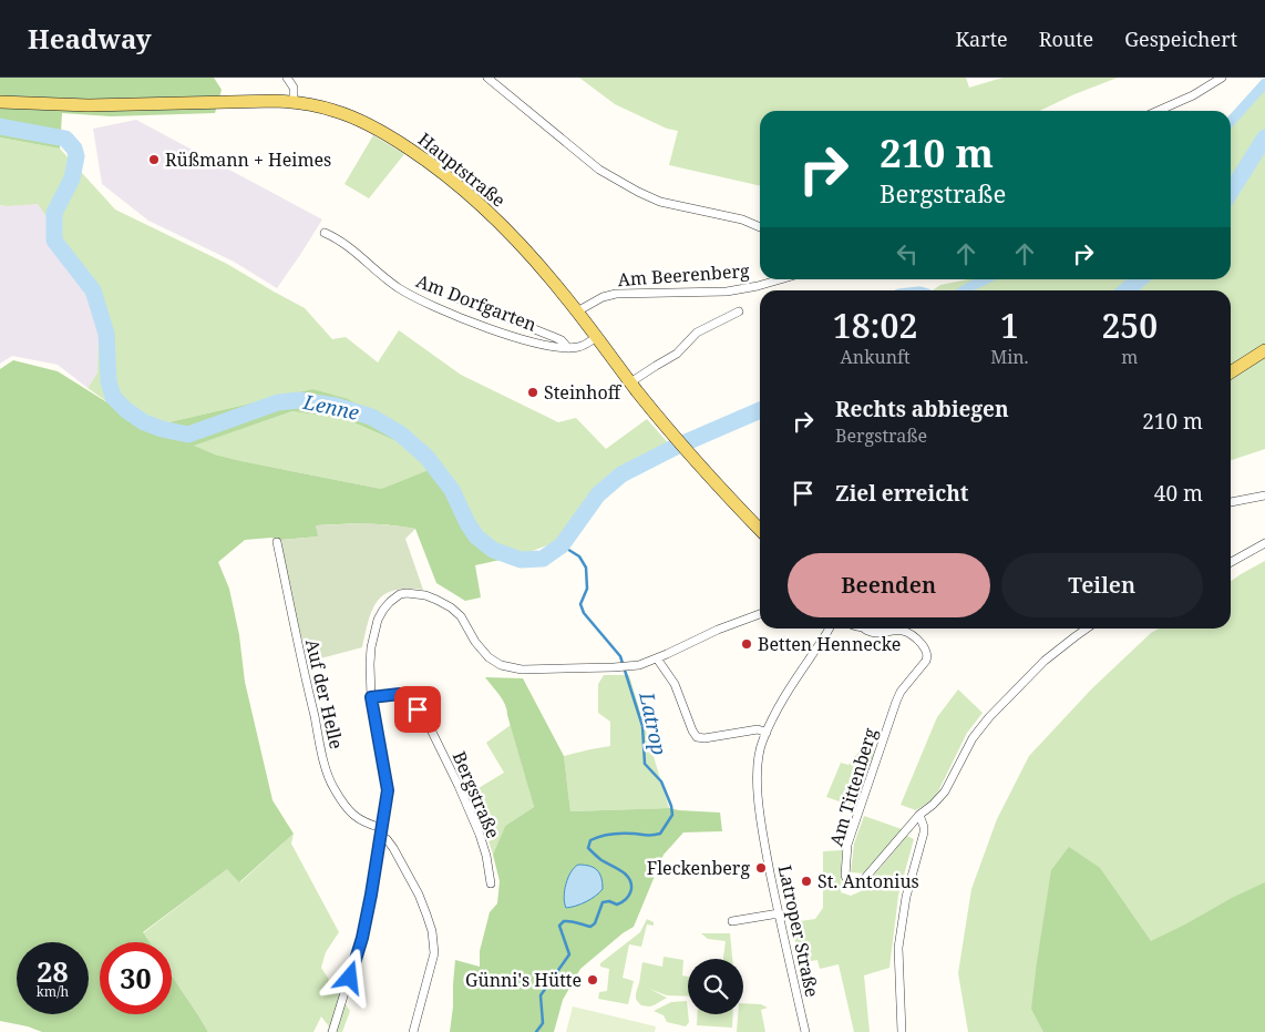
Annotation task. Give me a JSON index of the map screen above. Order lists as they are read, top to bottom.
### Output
{
  "streets": {
    "main road": ["Hauptstraße"],
    "street": [
      "Am Beerenberg",
      "Am Dorfgarten",
      "Auf der Helle",
      "Am Tittenberg",
      "Bergstraße",
      "Latroper Straße"
    ]
  },
  "crossings": [
    ["Hauptstraße", "Am Beerenberg"],
    ["Hauptstraße", "Am Dorfgarten"]
  ],
  "water": ["Lenne", "Latrop"],
  "places": [
    "Rüßmann + Heimes",
    "Steinhoff",
    "Betten Hennecke",
    "Fleckenberg",
    "St. Antonius",
    "Günni's Hütte"
  ],
  "page": {
    "header": "Headway",
    "nav": ["Karte", "Route", "Gespeichert"],
    "turn": ["210 m", "Bergstraße"],
    "eta": [
      "18:02",
      "Ankunft",
      "1",
      "Min.",
      "250",
      "m"
    ],
    "list": [
      {
        "name": "Rechts abbiegen",
        "note": "Bergstraße",
        "value": "210 m"
      },
      {
        "name": "Ziel erreicht",
        "value": "40 m"
      }
    ],
    "buttons": ["Beenden", "Teilen"],
    "speed": "28 km/h",
    "limit": "30"
  }
}
